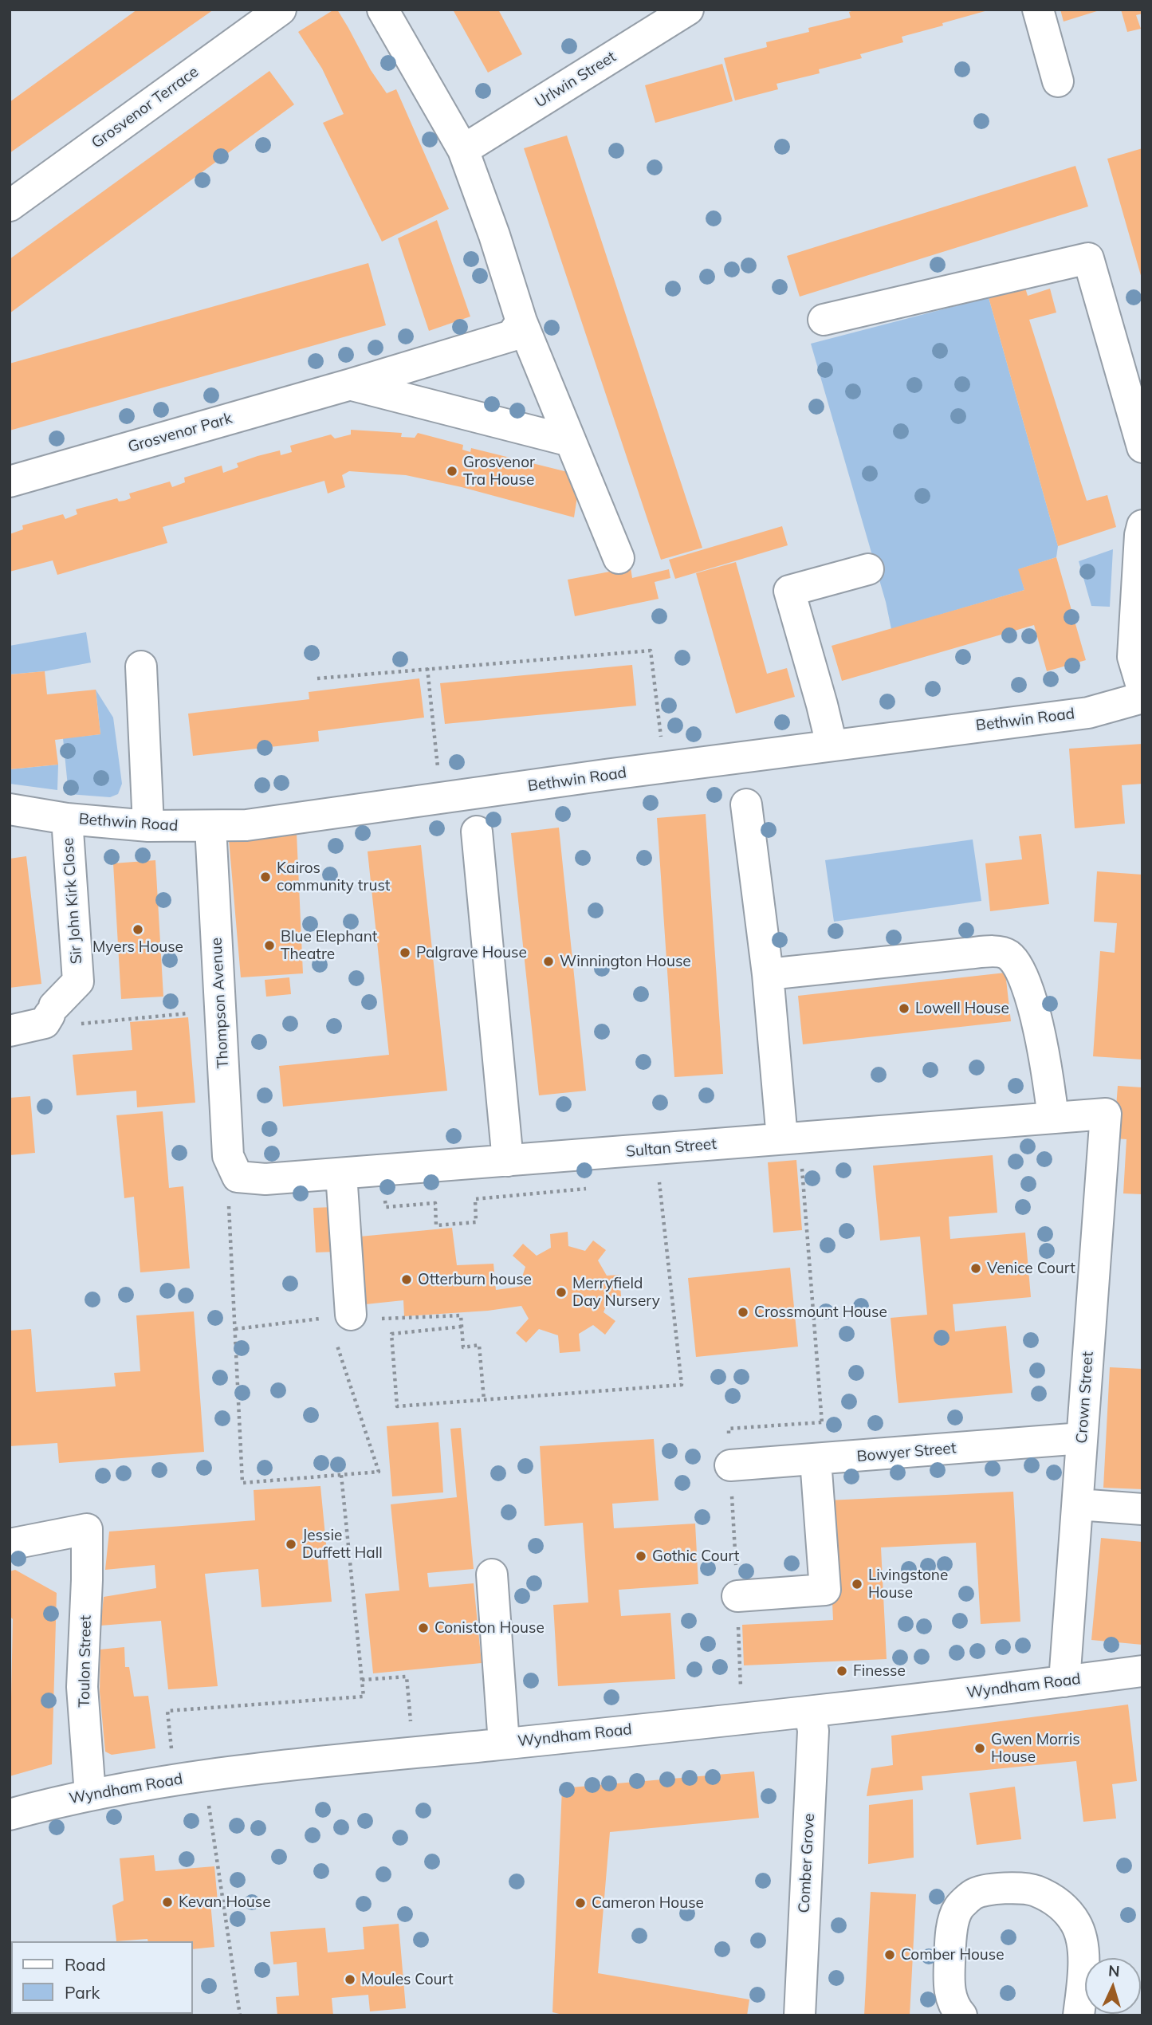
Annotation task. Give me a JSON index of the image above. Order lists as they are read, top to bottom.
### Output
{
  "streets": {
    "street": [
      "Urlwin Street",
      "Grosvenor Terrace",
      "Grosvenor Park",
      "Bethwin Road",
      "Sir John Kirk Close",
      "Thompson Avenue",
      "Sultan Street",
      "Crown Street",
      "Bowyer Street",
      "Toulon Street",
      "Wyndham Road",
      "Comber Grove"
    ]
  },
  "crossings": [
    ["Bethwin Road", "Sir John Kirk Close"],
    ["Bethwin Road", "Thompson Avenue"],
    ["Thompson Avenue", "Sultan Street"],
    ["Sultan Street", "Crown Street"],
    ["Crown Street", "Bowyer Street"],
    ["Crown Street", "Wyndham Road"],
    ["Toulon Street", "Wyndham Road"],
    ["Wyndham Road", "Comber Grove"]
  ],
  "places": [
    "Grosvenor Tra House",
    "Kairos community trust",
    "Myers House",
    "Blue Elephant Theatre",
    "Palgrave House",
    "Winnington House",
    "Lowell House",
    "Venice Court",
    "Otterburn house",
    "Merryfield Day Nursery",
    "Crossmount House",
    "Jessie Duffett Hall",
    "Gothic Court",
    "Livingstone House",
    "Coniston House",
    "Finesse",
    "Gwen Morris House",
    "Kevan House",
    "Cameron House",
    "Comber House",
    "Moules Court"
  ],
  "legend": ["Road", "Park"],
  "north": "top"
}
